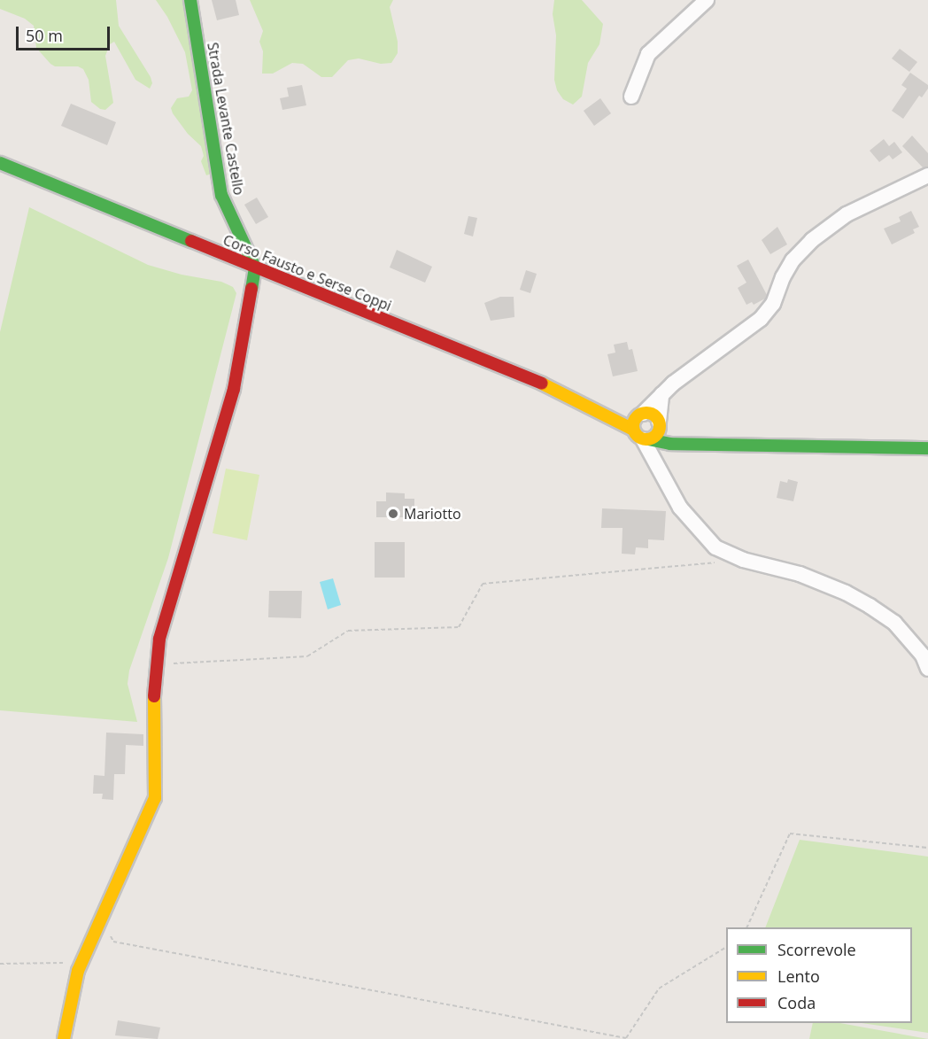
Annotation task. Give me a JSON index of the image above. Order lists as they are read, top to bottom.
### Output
{
  "streets": {
    "street": ["Strada Levante Castello", "Corso Fausto e Serse Coppi"]
  },
  "crossings": [
    ["Strada Levante Castello", "Corso Fausto e Serse Coppi"]
  ],
  "places": ["Mariotto"],
  "legend": ["Scorrevole", "Lento", "Coda"],
  "scale_bar": "50 m"
}
